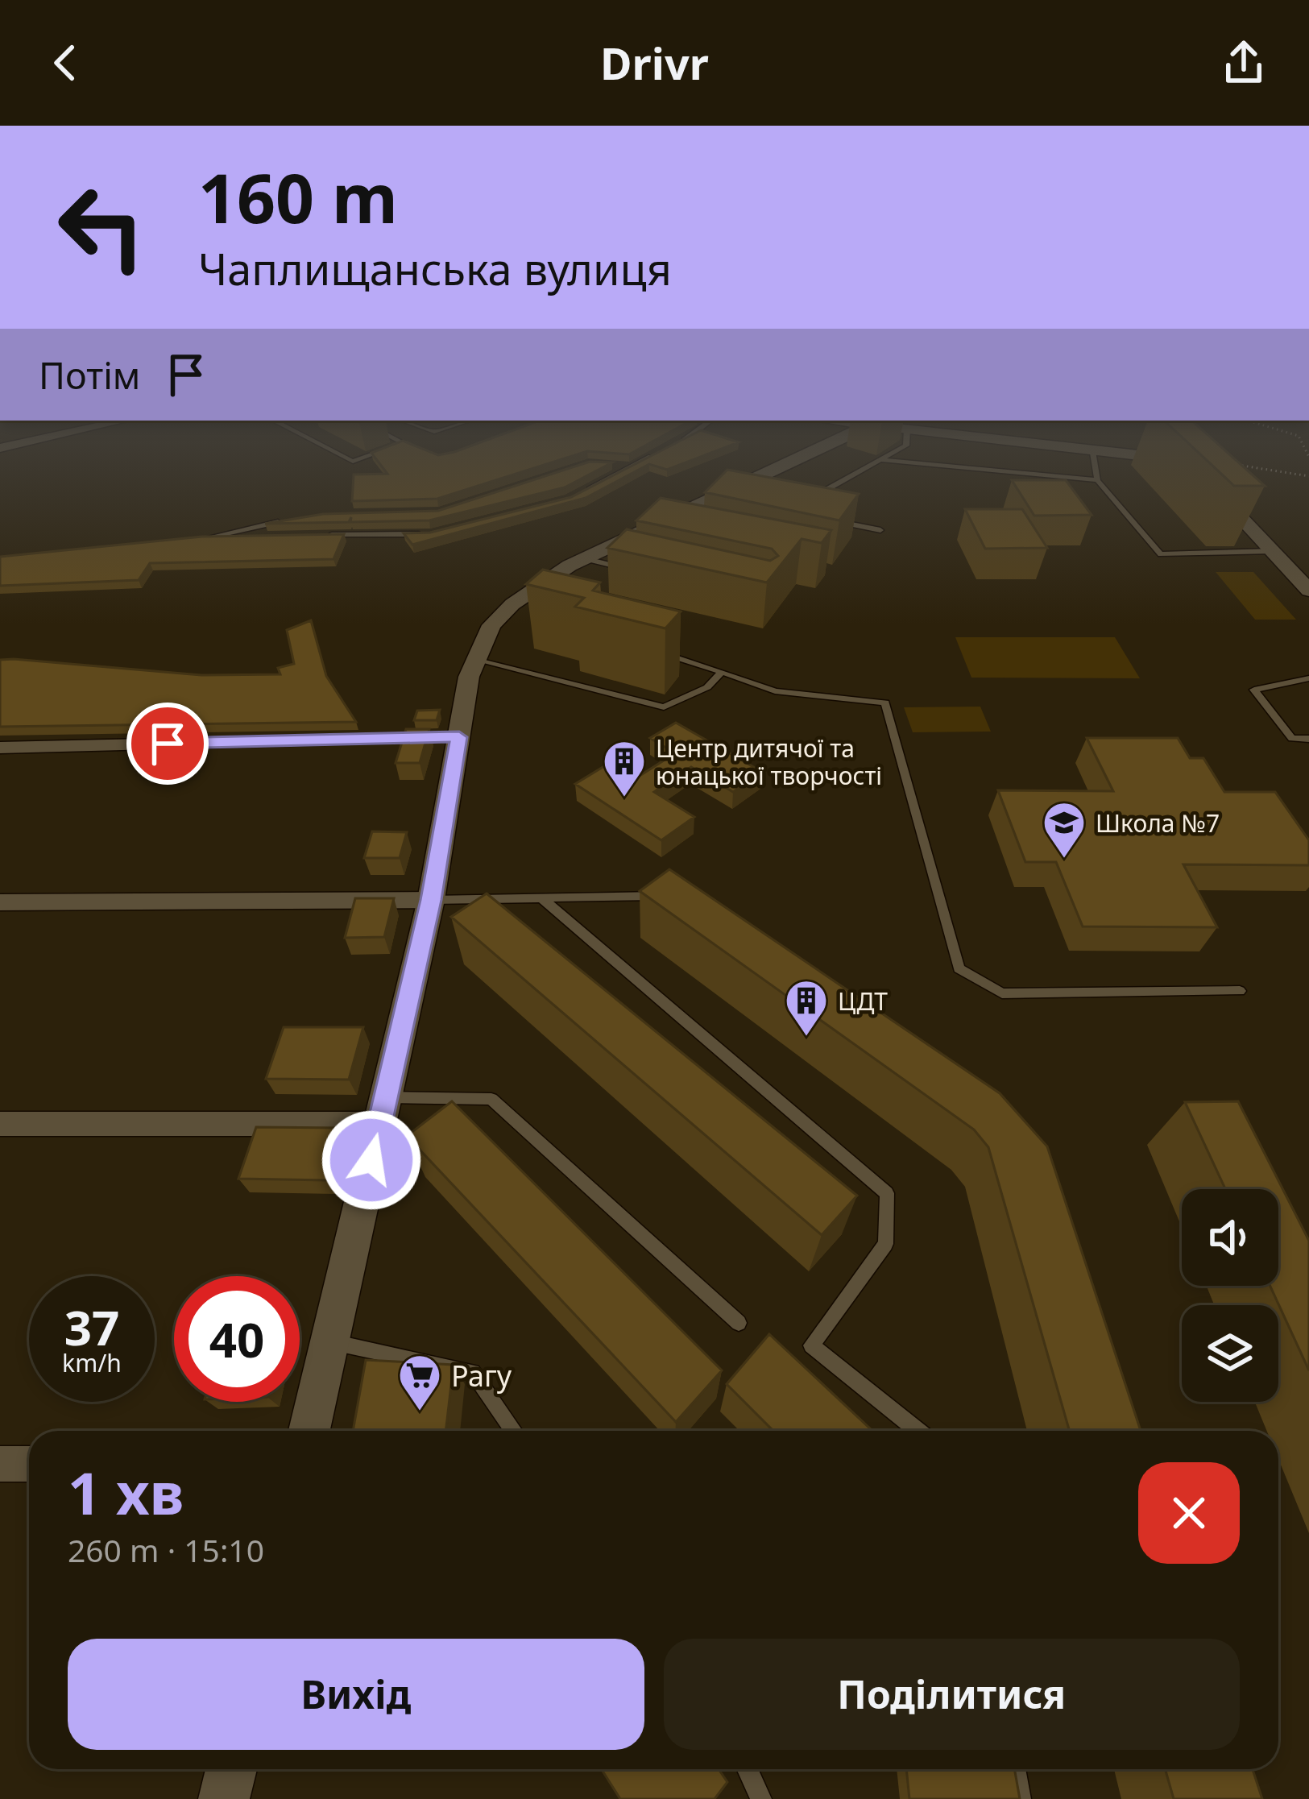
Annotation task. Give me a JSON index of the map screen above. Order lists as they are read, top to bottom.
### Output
{
  "places": {
    "building": ["Центр дитячої та юнацької творчості", "ЦДТ"],
    "school or university": ["Школа №7"],
    "supermarket": ["Рагу"]
  },
  "page": {
    "header": "Drivr",
    "turn": ["160 m", "Чаплищанська вулиця"],
    "then": "Потім",
    "speed": "37 km/h",
    "limit": "40",
    "heading": ["1 хв", "260 m · 15:10"],
    "buttons": ["Вихід", "Поділитися"]
  }
}
